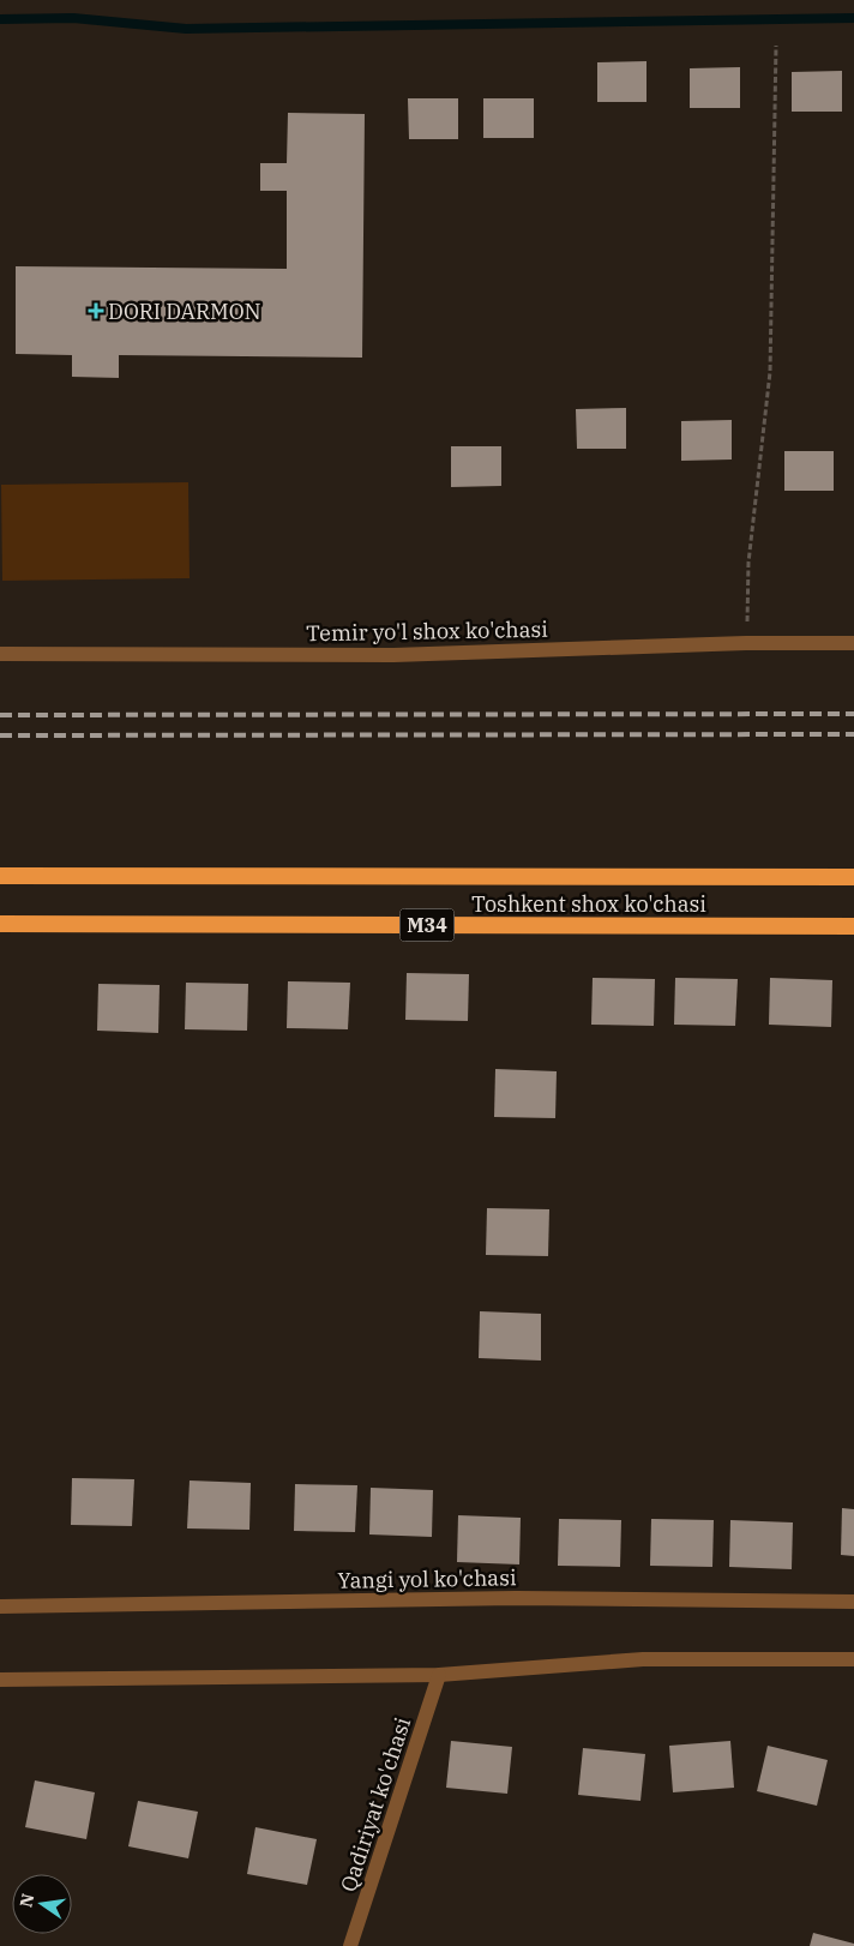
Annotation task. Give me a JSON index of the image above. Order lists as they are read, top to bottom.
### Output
{
  "streets": {
    "highway": ["Toshkent shox ko'chasi", "M34"],
    "street": ["Temir yo'l shox ko'chasi", "Yangi yol ko'chasi", "Qadiriyat ko'chasi"]
  },
  "places": {
    "health": ["DORI DARMON"]
  },
  "north": "left"
}
